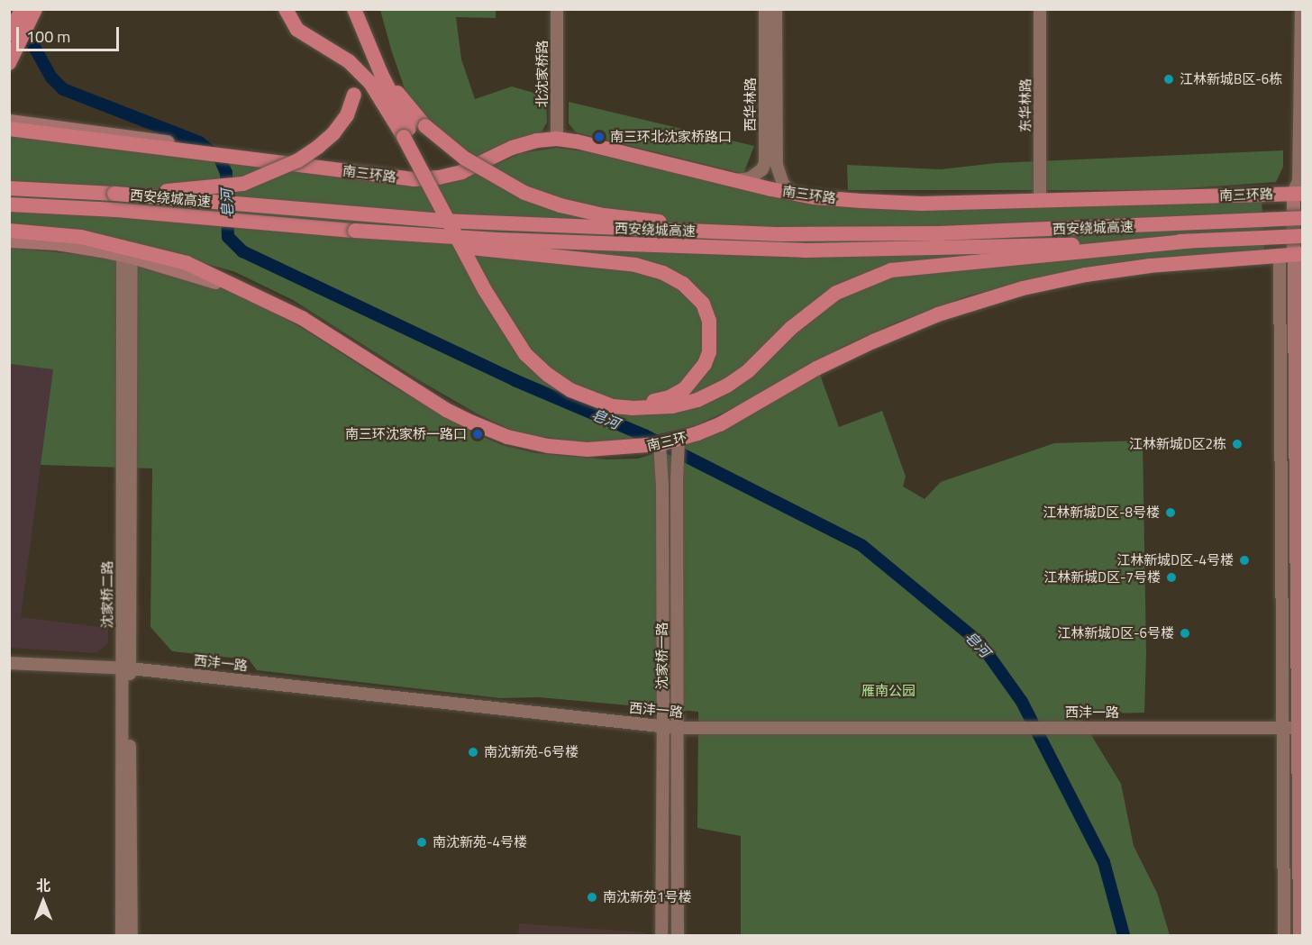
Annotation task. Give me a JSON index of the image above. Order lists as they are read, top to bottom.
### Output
{
  "streets": {
    "highway": ["南三环路", "西安绕城高速", "南三环"],
    "main road": [
      "北沈家桥路",
      "西华林路",
      "东华林路",
      "沈家桥二路",
      "沈家桥一路",
      "西沣一路"
    ]
  },
  "crossings": [
    ["北沈家桥路", "南三环路"],
    ["西华林路", "南三环路"],
    ["东华林路", "南三环路"],
    ["南三环", "沈家桥二路"],
    ["南三环", "沈家桥一路"],
    ["沈家桥二路", "西沣一路"],
    ["沈家桥一路", "西沣一路"]
  ],
  "water": ["皂河"],
  "parks": ["雁南公园"],
  "places": [
    "江林新城B区-6栋",
    "南三环北沈家桥路口",
    "南三环沈家桥一路口",
    "江林新城D区2栋",
    "江林新城D区-8号楼",
    "江林新城D区-4号楼",
    "江林新城D区-7号楼",
    "江林新城D区-6号楼",
    "南沈新苑-6号楼",
    "南沈新苑-4号楼",
    "南沈新苑1号楼"
  ],
  "scale_bar": "100 m",
  "north": "top"
}
